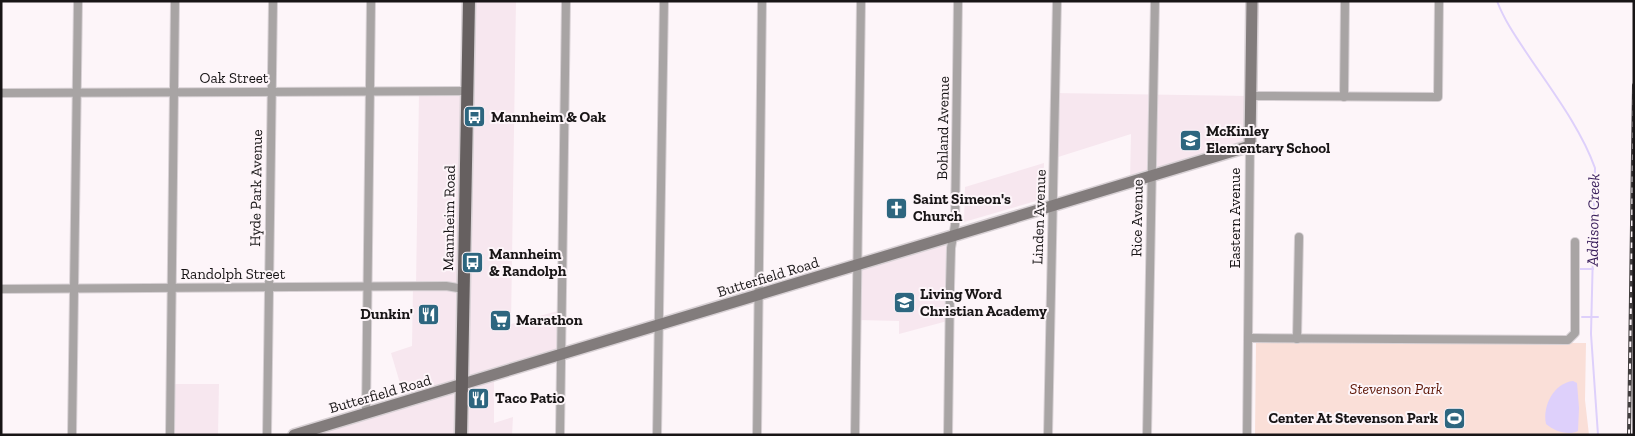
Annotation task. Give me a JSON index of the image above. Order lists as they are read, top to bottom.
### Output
{
  "streets": {
    "main road": ["Mannheim Road", "Eastern Avenue", "Butterfield Road"],
    "street": [
      "Oak Street",
      "Bohland Avenue",
      "Hyde Park Avenue",
      "Linden Avenue",
      "Rice Avenue",
      "Randolph Street"
    ]
  },
  "crossings": [
    ["Oak Street", "Hyde Park Avenue"],
    ["Oak Street", "Mannheim Road"],
    ["Bohland Avenue", "Butterfield Road"],
    ["Hyde Park Avenue", "Randolph Street"],
    ["Linden Avenue", "Butterfield Road"],
    ["Mannheim Road", "Randolph Street"],
    ["Mannheim Road", "Butterfield Road"],
    ["Rice Avenue", "Butterfield Road"],
    ["Eastern Avenue", "Butterfield Road"]
  ],
  "water": ["Addison Creek"],
  "parks": ["Stevenson Park"],
  "places": {
    "bus stop": ["Mannheim & Oak", "Mannheim & Randolph"],
    "school or university": ["McKinley Elementary School", "Living Word Christian Academy"],
    "church": ["Saint Simeon's Church"],
    "restaurant": ["Dunkin'", "Taco Patio"],
    "supermarket": ["Marathon"],
    "sports": ["Center At Stevenson Park"]
  }
}
